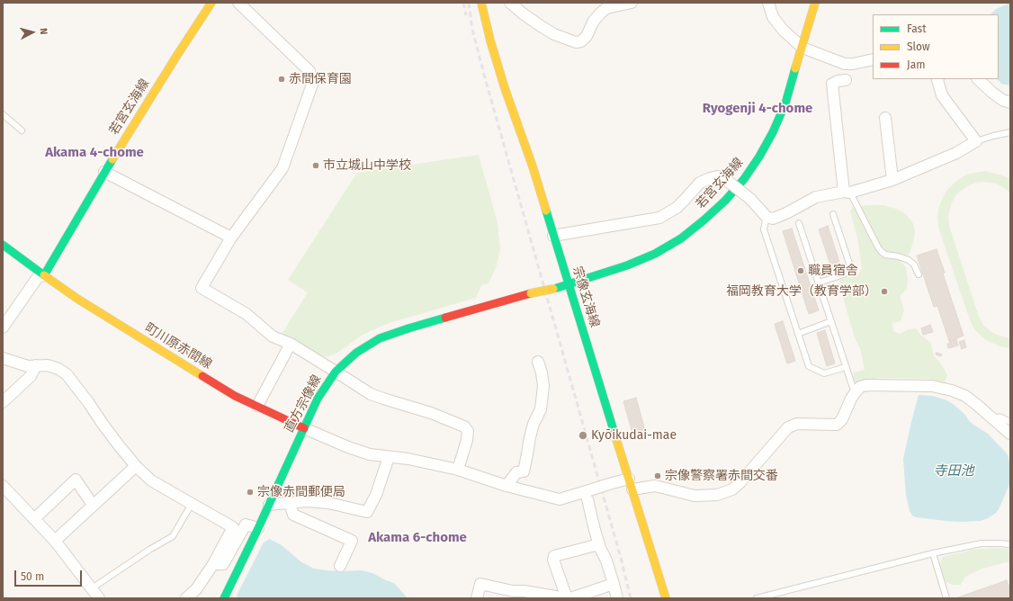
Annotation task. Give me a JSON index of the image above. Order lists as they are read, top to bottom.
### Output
{
  "streets": {
    "main road": [
      "若宮玄海線",
      "宗像玄海線",
      "町川原赤間線",
      "直方宗像線"
    ]
  },
  "crossings": [
    ["若宮玄海線", "宗像玄海線"],
    ["若宮玄海線", "町川原赤間線"],
    ["若宮玄海線", "直方宗像線"],
    ["宗像玄海線", "直方宗像線"],
    ["町川原赤間線", "直方宗像線"]
  ],
  "districts": ["Ryogenji 4-chome", "Akama 4-chome", "Akama 6-chome"],
  "water": ["寺田池"],
  "places": [
    "赤間保育園",
    "市立城山中学校",
    "職員宿舎",
    "福岡教育大学（教育学部）",
    "Kyōikudai-mae",
    "宗像警察署赤間交番",
    "宗像赤間郵便局"
  ],
  "legend": ["Fast", "Slow", "Jam"],
  "scale_bar": "50 m",
  "north": "right"
}
